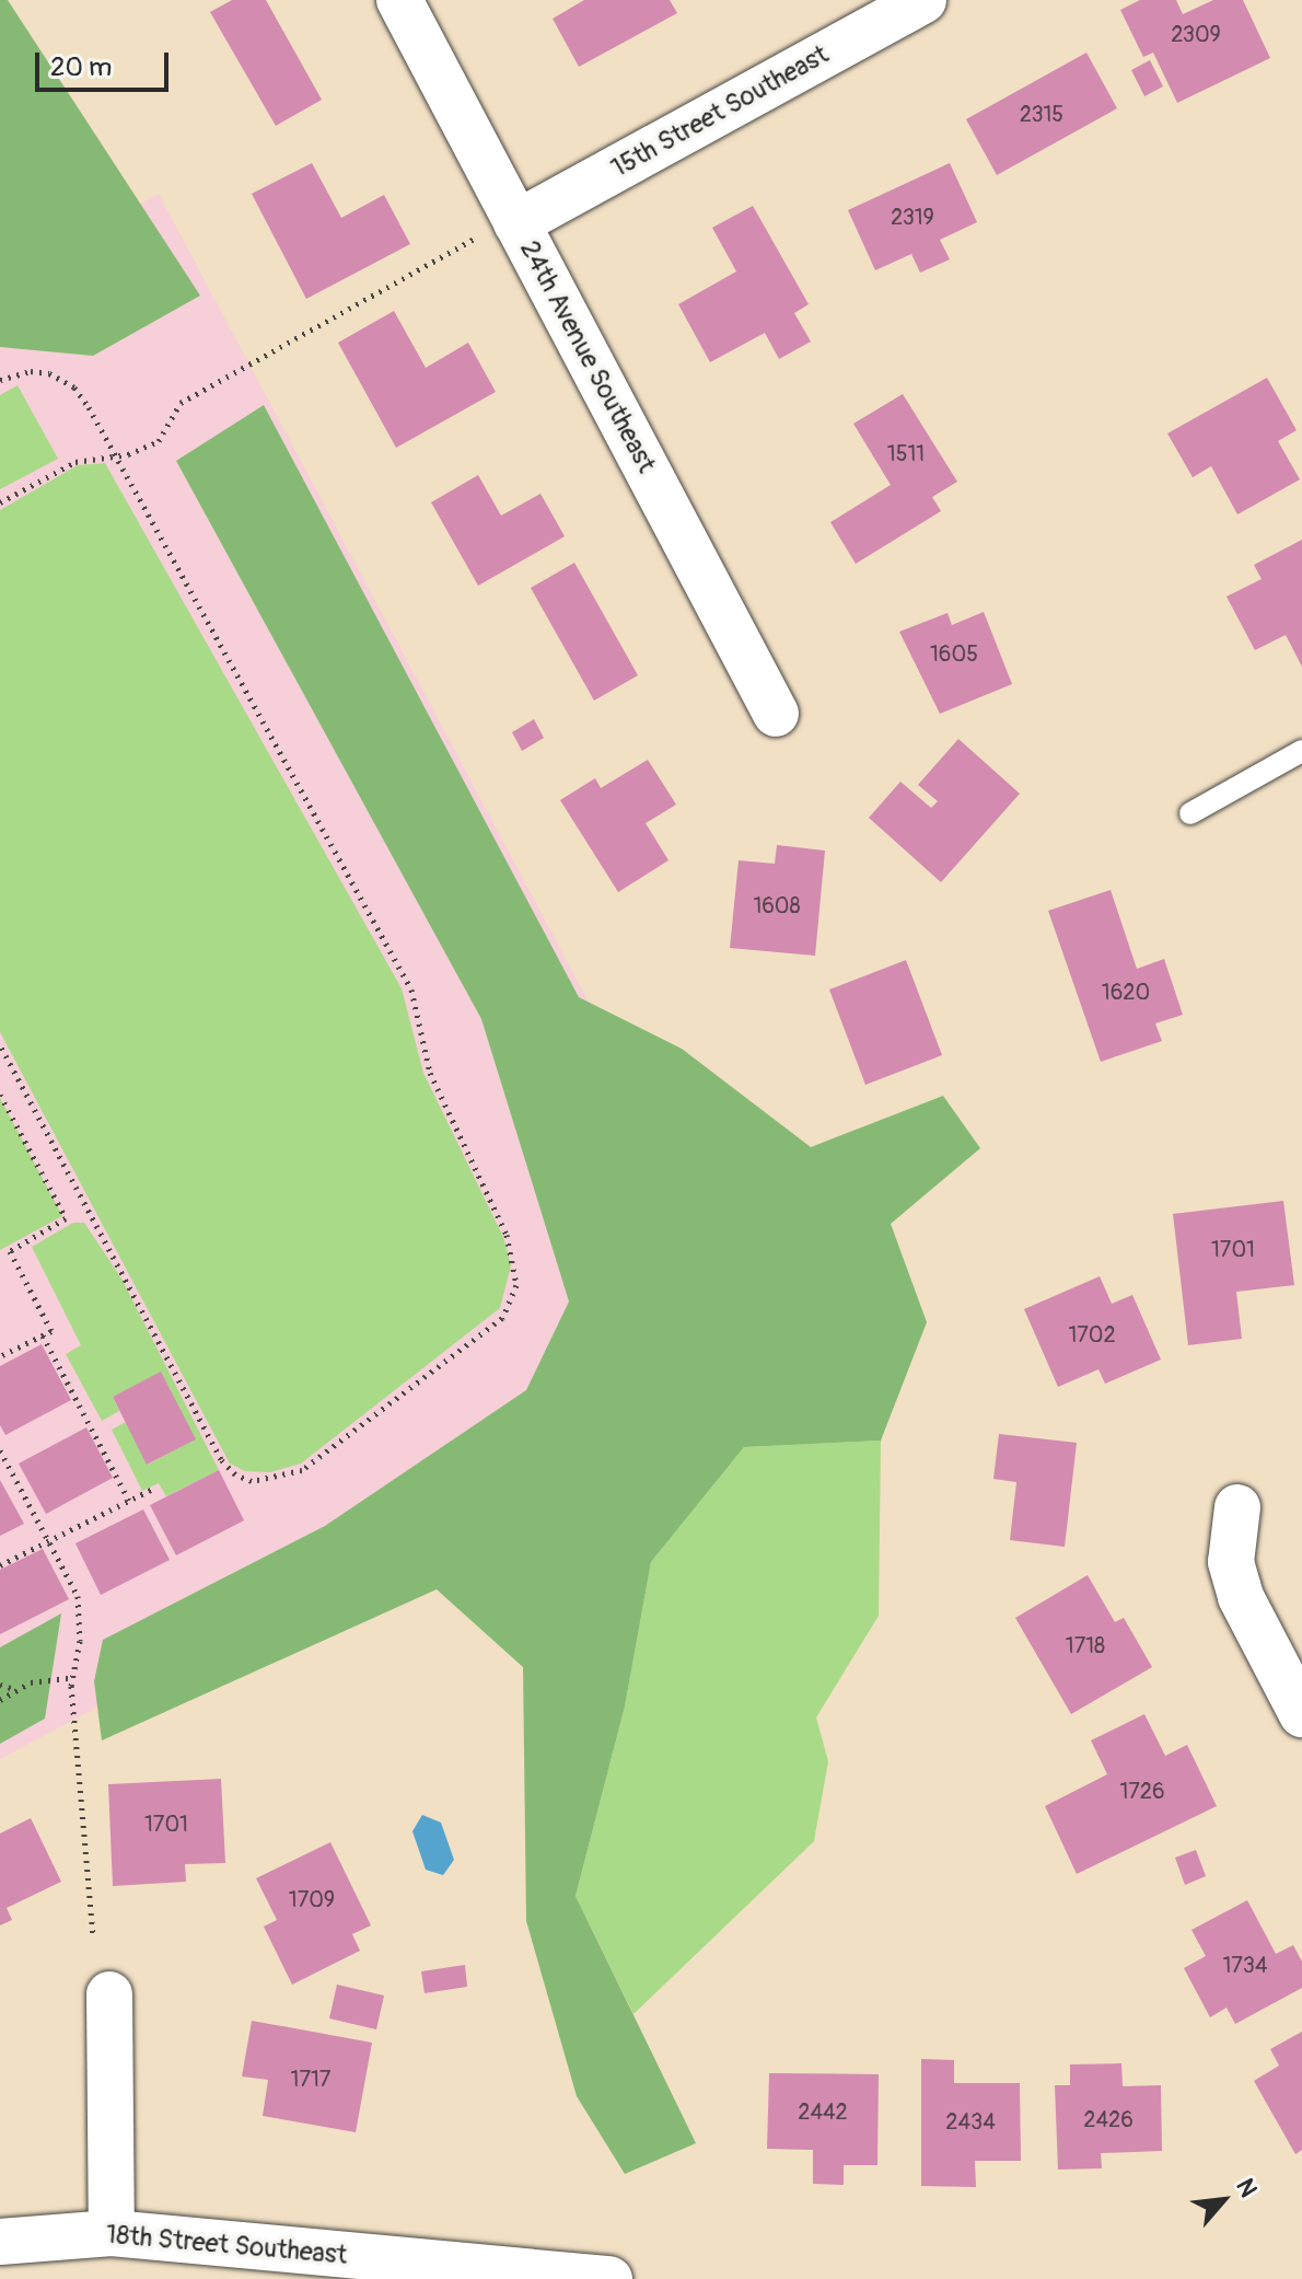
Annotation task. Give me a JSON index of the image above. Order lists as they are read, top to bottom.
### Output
{
  "streets": {
    "street": ["15th Street Southeast", "24th Avenue Southeast", "18th Street Southeast"]
  },
  "crossings": [
    ["15th Street Southeast", "24th Avenue Southeast"]
  ],
  "house_numbers": [
    "2309",
    "2315",
    "2319",
    "1511",
    "1605",
    "1608",
    "1620",
    "1701",
    "1702",
    "1718",
    "1726",
    "1701",
    "1709",
    "1734",
    "1717",
    "2442",
    "2426",
    "2434"
  ],
  "scale_bar": "20 m",
  "north": "top right"
}
